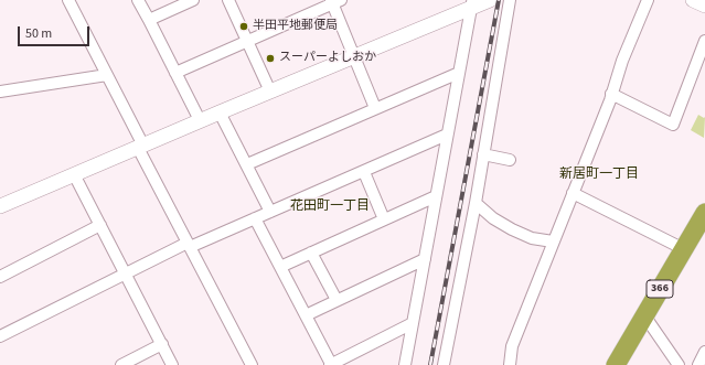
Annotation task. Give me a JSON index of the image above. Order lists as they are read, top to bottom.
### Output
{
  "streets": {
    "highway": ["366"]
  },
  "districts": ["新居町一丁目", "花田町一丁目"],
  "places": ["半田平地郵便局", "スーパーよしおか"],
  "scale_bar": "50 m"
}
